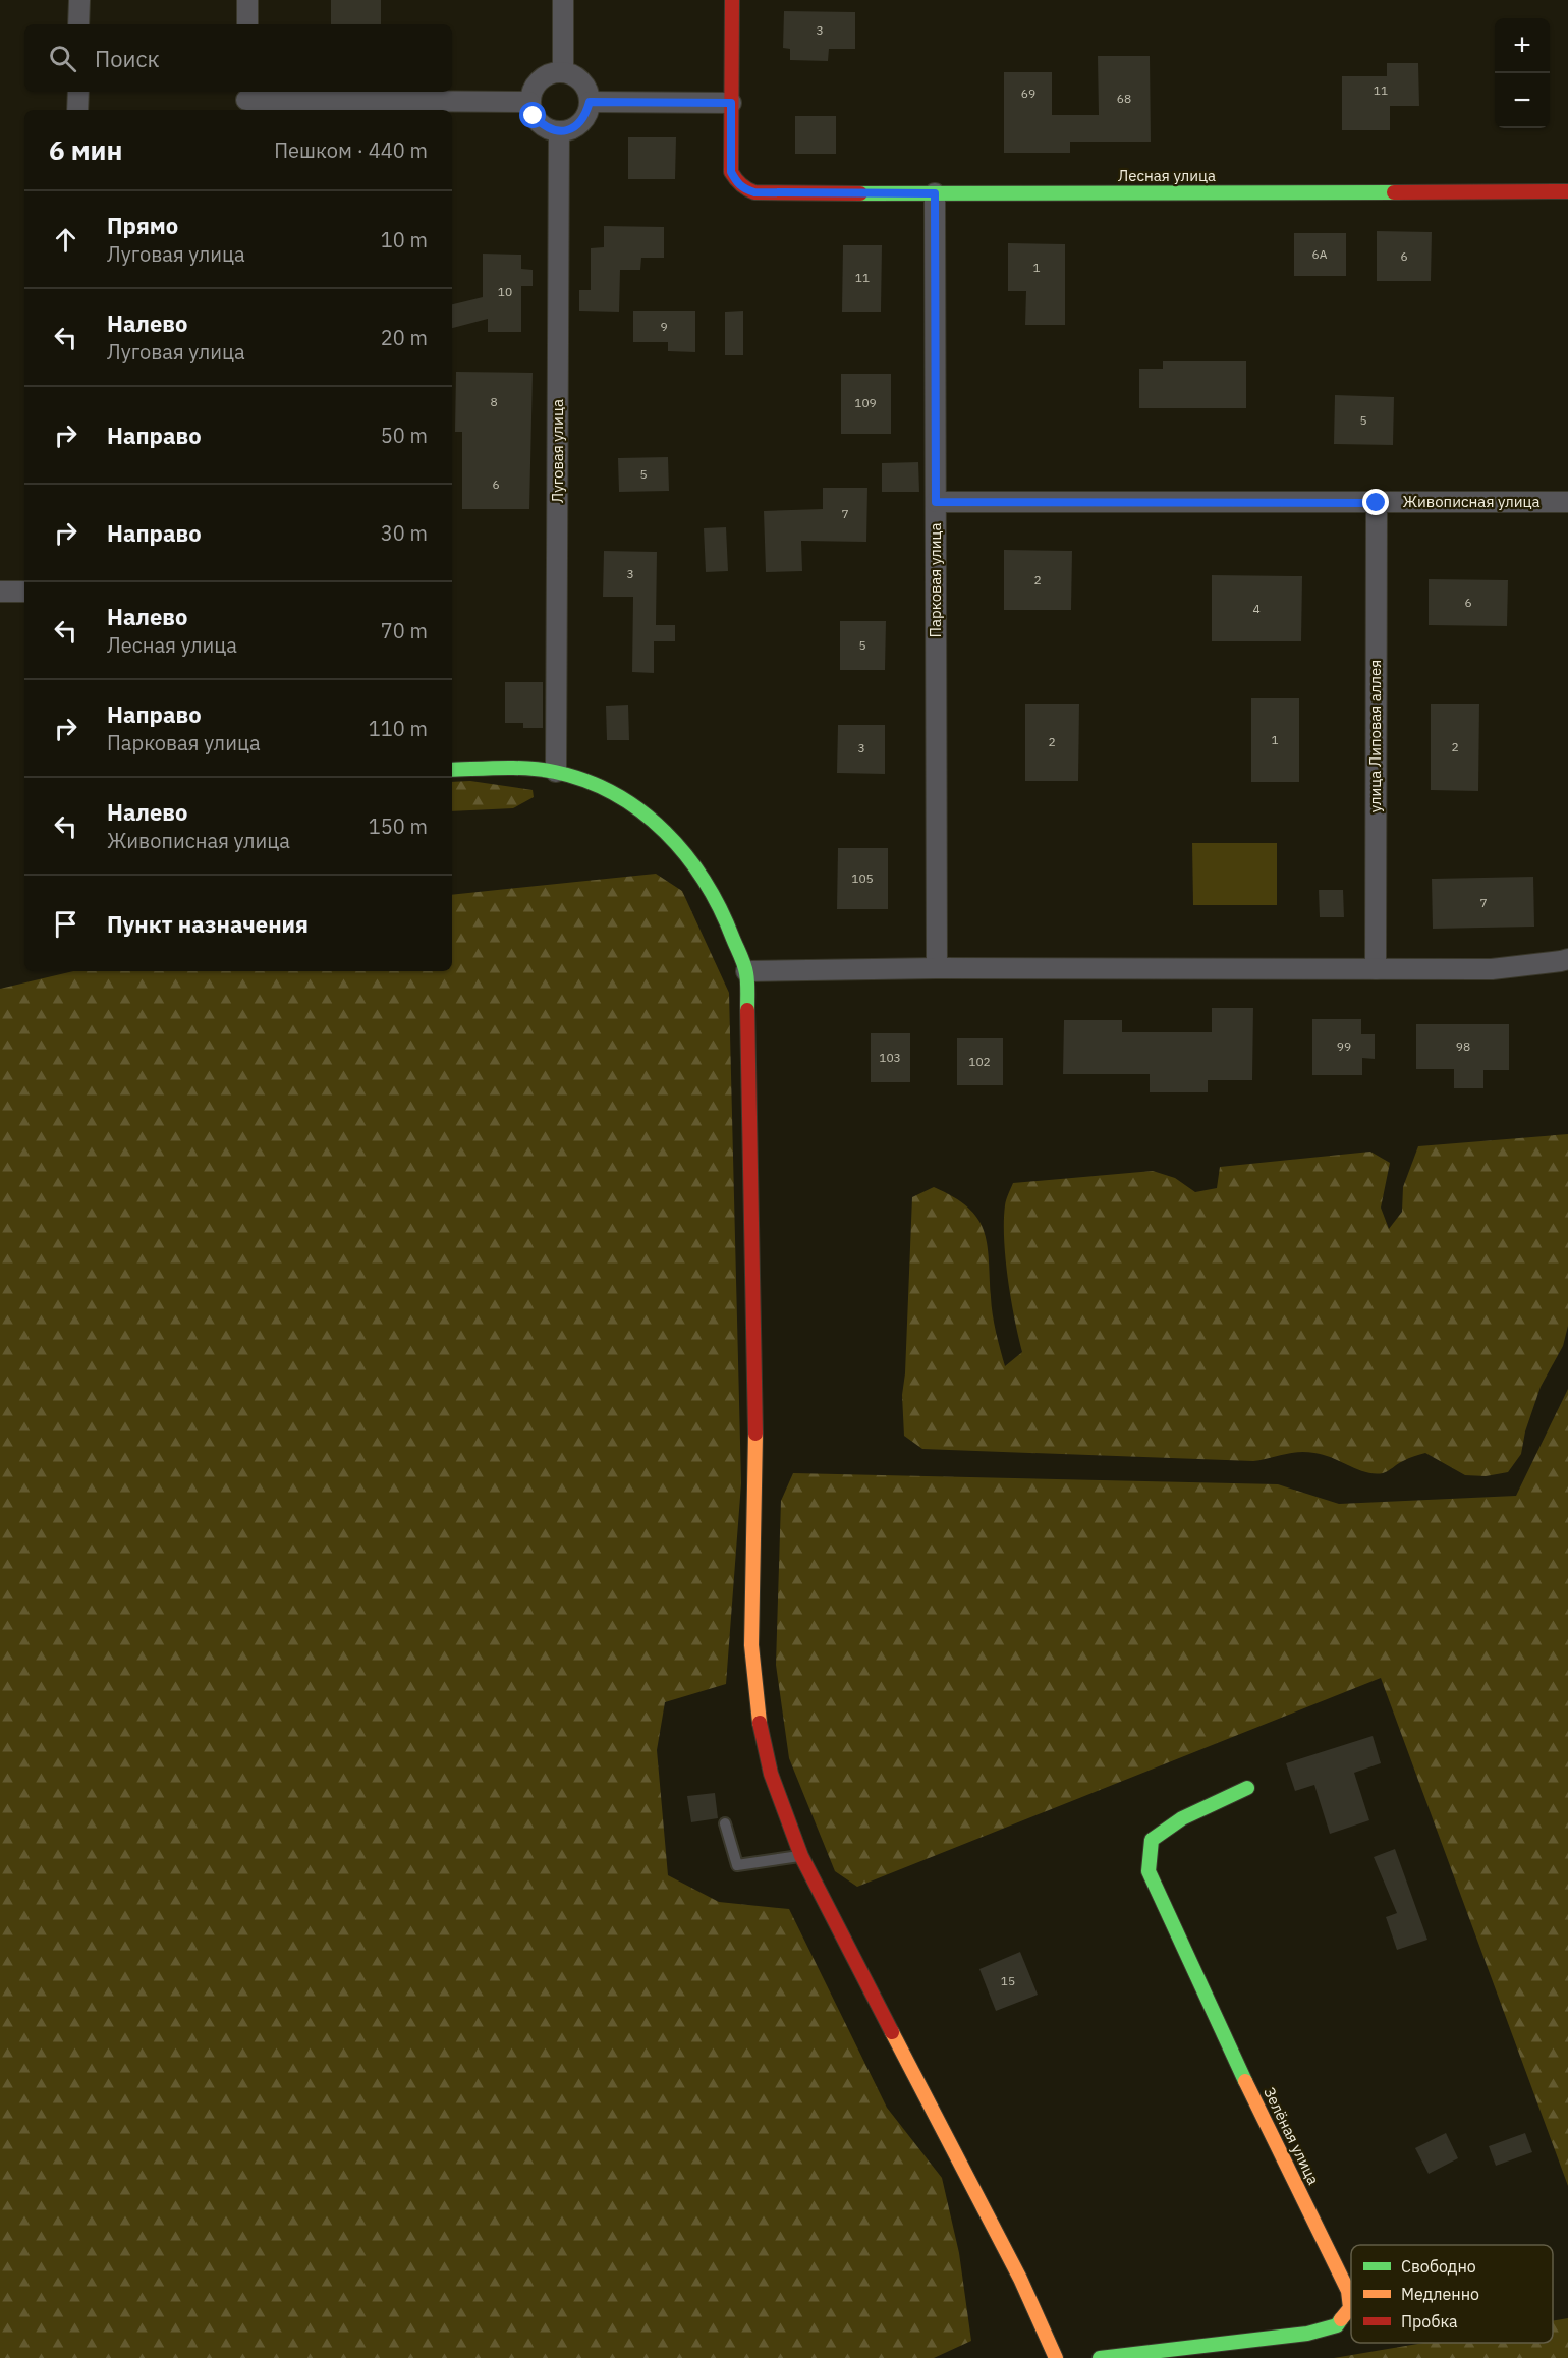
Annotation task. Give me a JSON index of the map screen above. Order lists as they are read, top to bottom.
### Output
{
  "streets": {
    "street": [
      "Лесная улица",
      "Луговая улица",
      "Живописная улица",
      "Парковая улица",
      "улица Липовая аллея",
      "Зелёная улица"
    ]
  },
  "crossings": [
    ["Лесная улица", "Парковая улица"],
    ["Живописная улица", "Парковая улица"],
    ["Живописная улица", "улица Липовая аллея"]
  ],
  "house_numbers": [
    "3",
    "11",
    "69",
    "68",
    "6А",
    "6",
    "1",
    "11",
    "10",
    "9",
    "8",
    "109",
    "5",
    "5",
    "6",
    "7",
    "3",
    "2",
    "6",
    "4",
    "5",
    "1",
    "2",
    "2",
    "3",
    "105",
    "7",
    "99",
    "98",
    "103",
    "102",
    "15"
  ],
  "legend": ["Свободно", "Медленно", "Пробка"],
  "page": {
    "map_buttons": ["+", "−"],
    "search": "Поиск",
    "heading": ["6 мин", "Пешком · 440 m"],
    "list": [
      ["Прямо", "Луговая улица", "10 m"],
      ["Налево", "Луговая улица", "20 m"],
      ["Направо", "50 m"],
      ["Направо", "30 m"],
      ["Налево", "Лесная улица", "70 m"],
      ["Направо", "Парковая улица", "110 m"],
      ["Налево", "Живописная улица", "150 m"],
      "Пункт назначения"
    ]
  }
}
